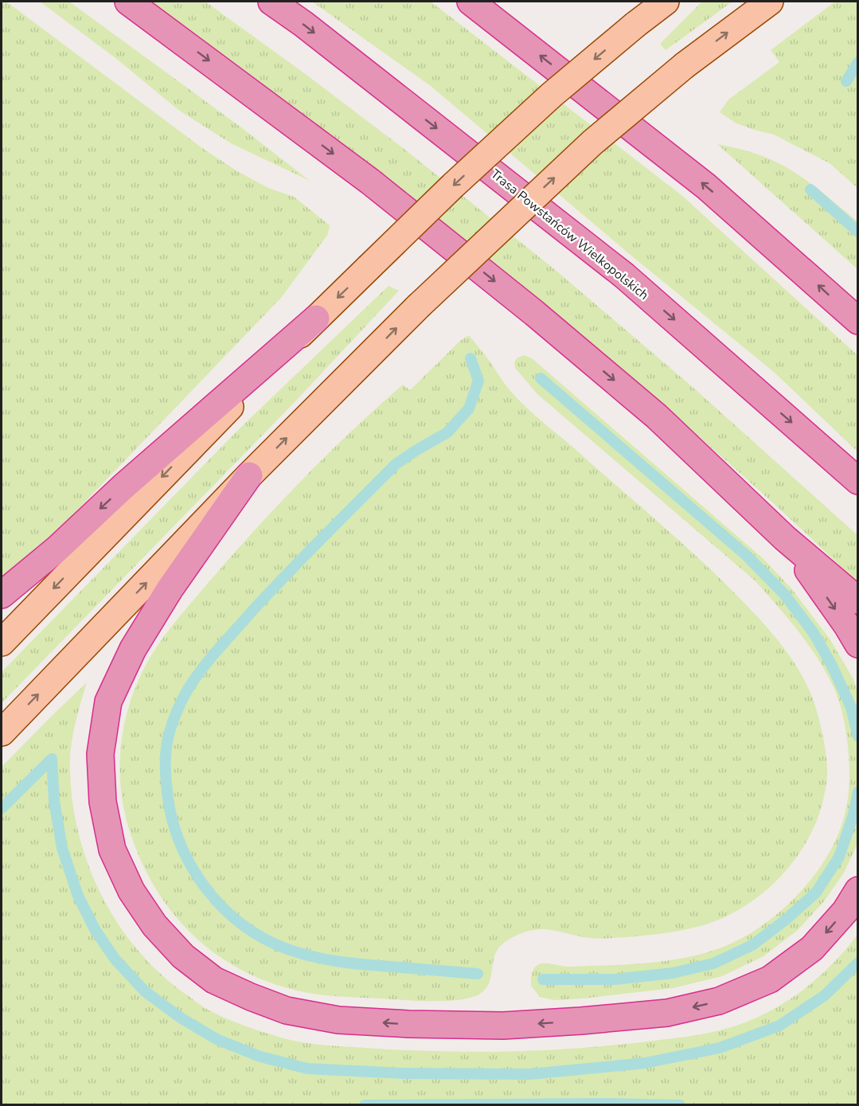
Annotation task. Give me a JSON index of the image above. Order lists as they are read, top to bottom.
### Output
{
  "streets": {
    "highway": ["Trasa Powstańców Wielkopolskich"]
  }
}
